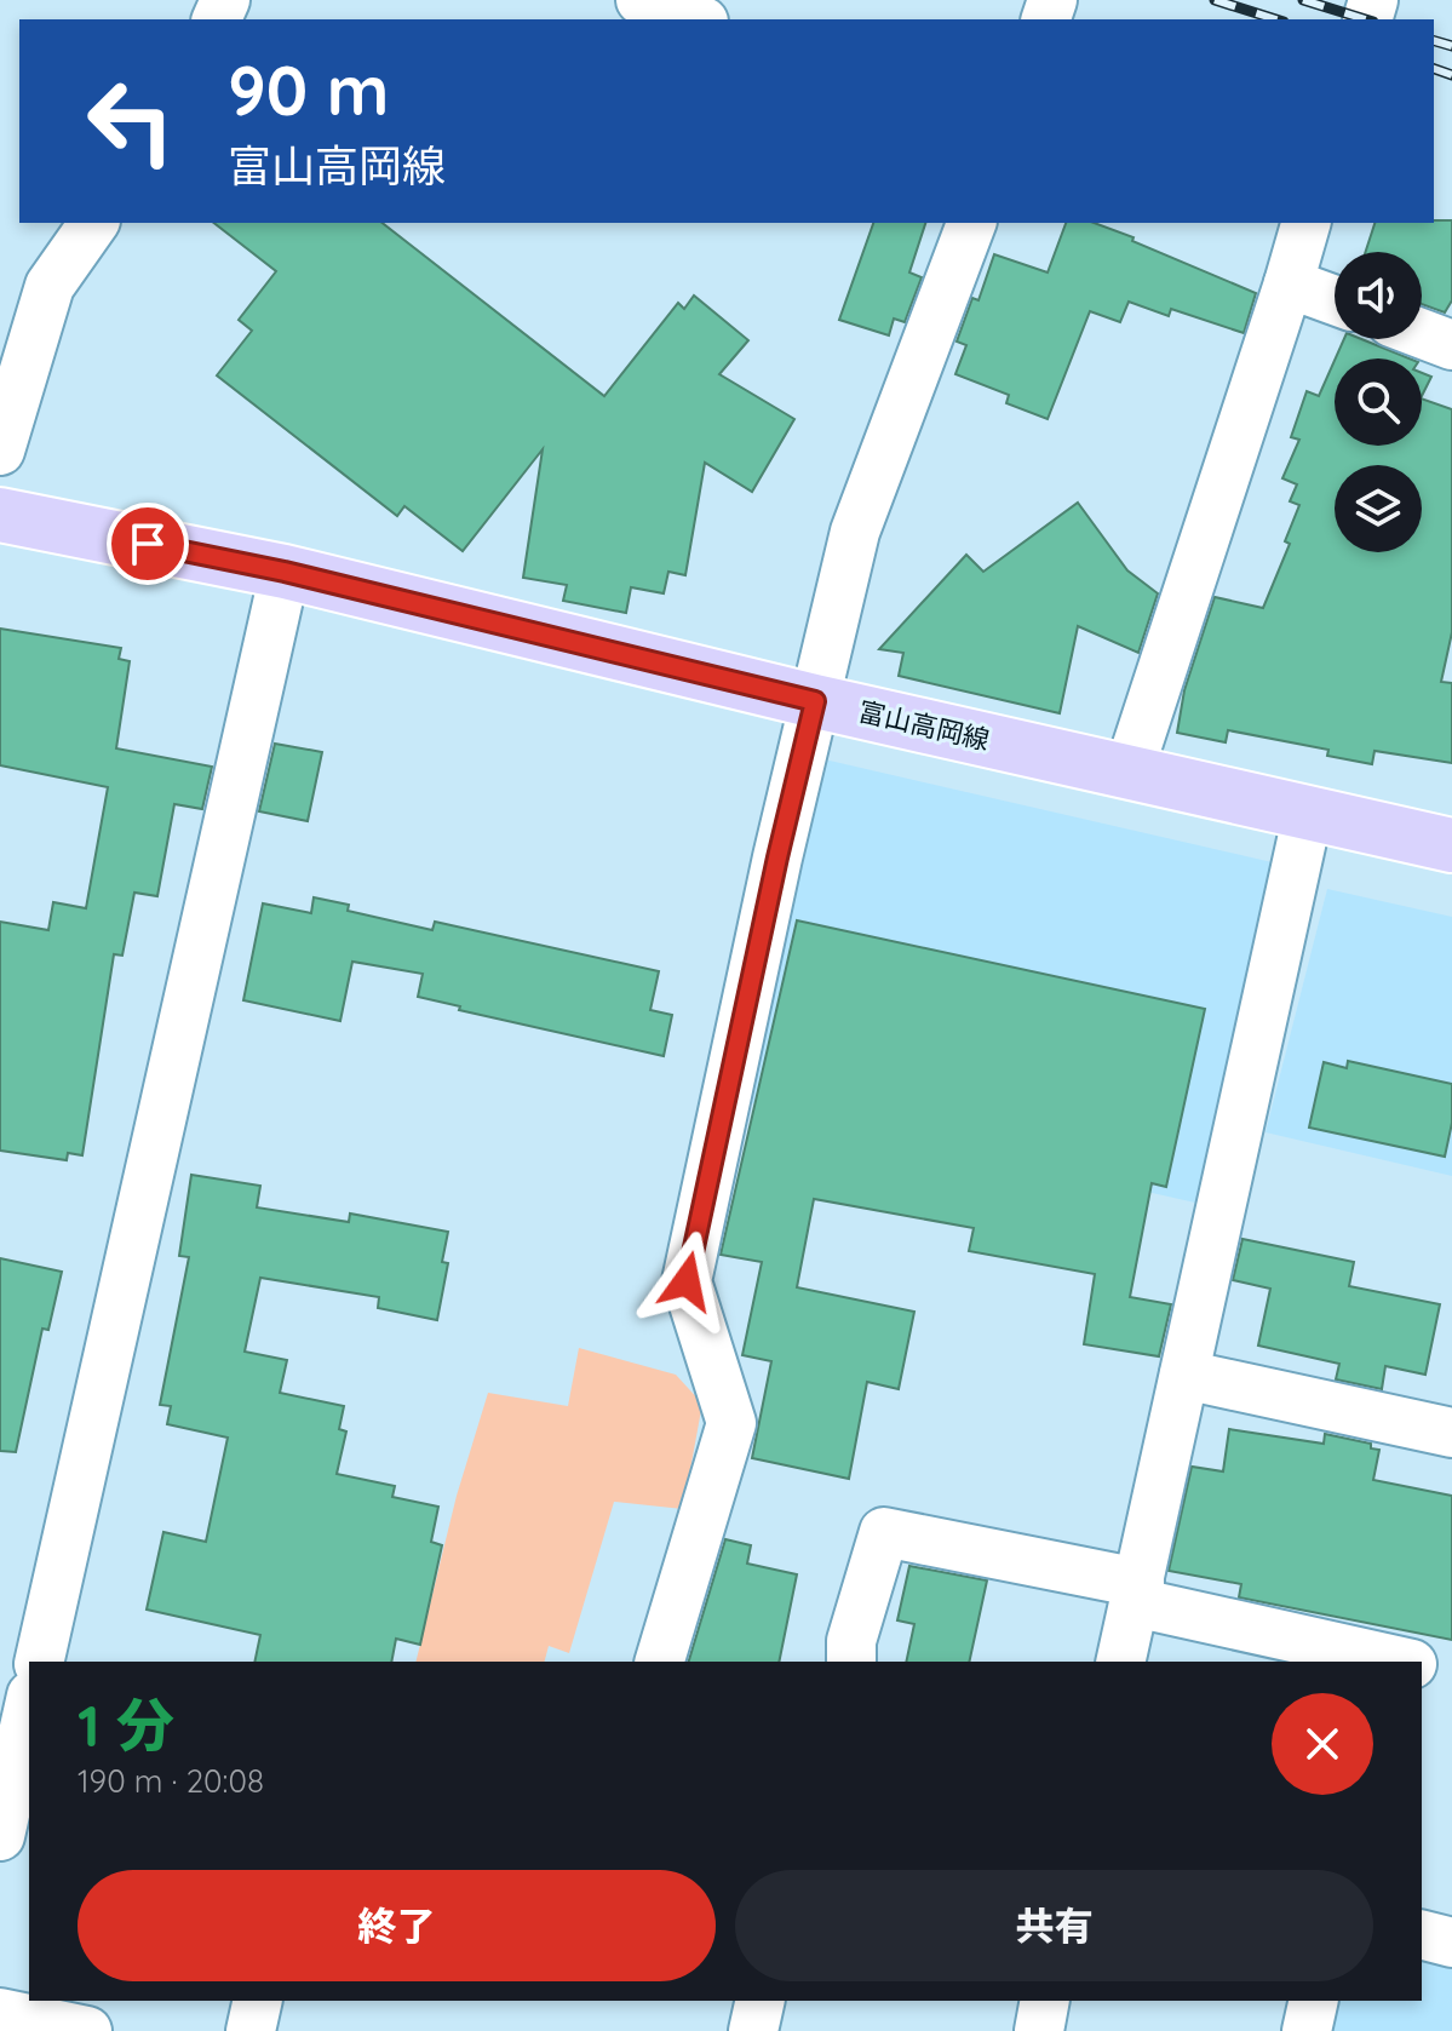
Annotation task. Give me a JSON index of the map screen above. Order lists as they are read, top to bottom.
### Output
{
  "streets": {
    "main road": ["富山高岡線"]
  },
  "page": {
    "turn": ["90 m", "富山高岡線"],
    "heading": ["1 分", "190 m · 20:08"],
    "buttons": ["終了", "共有"]
  }
}
